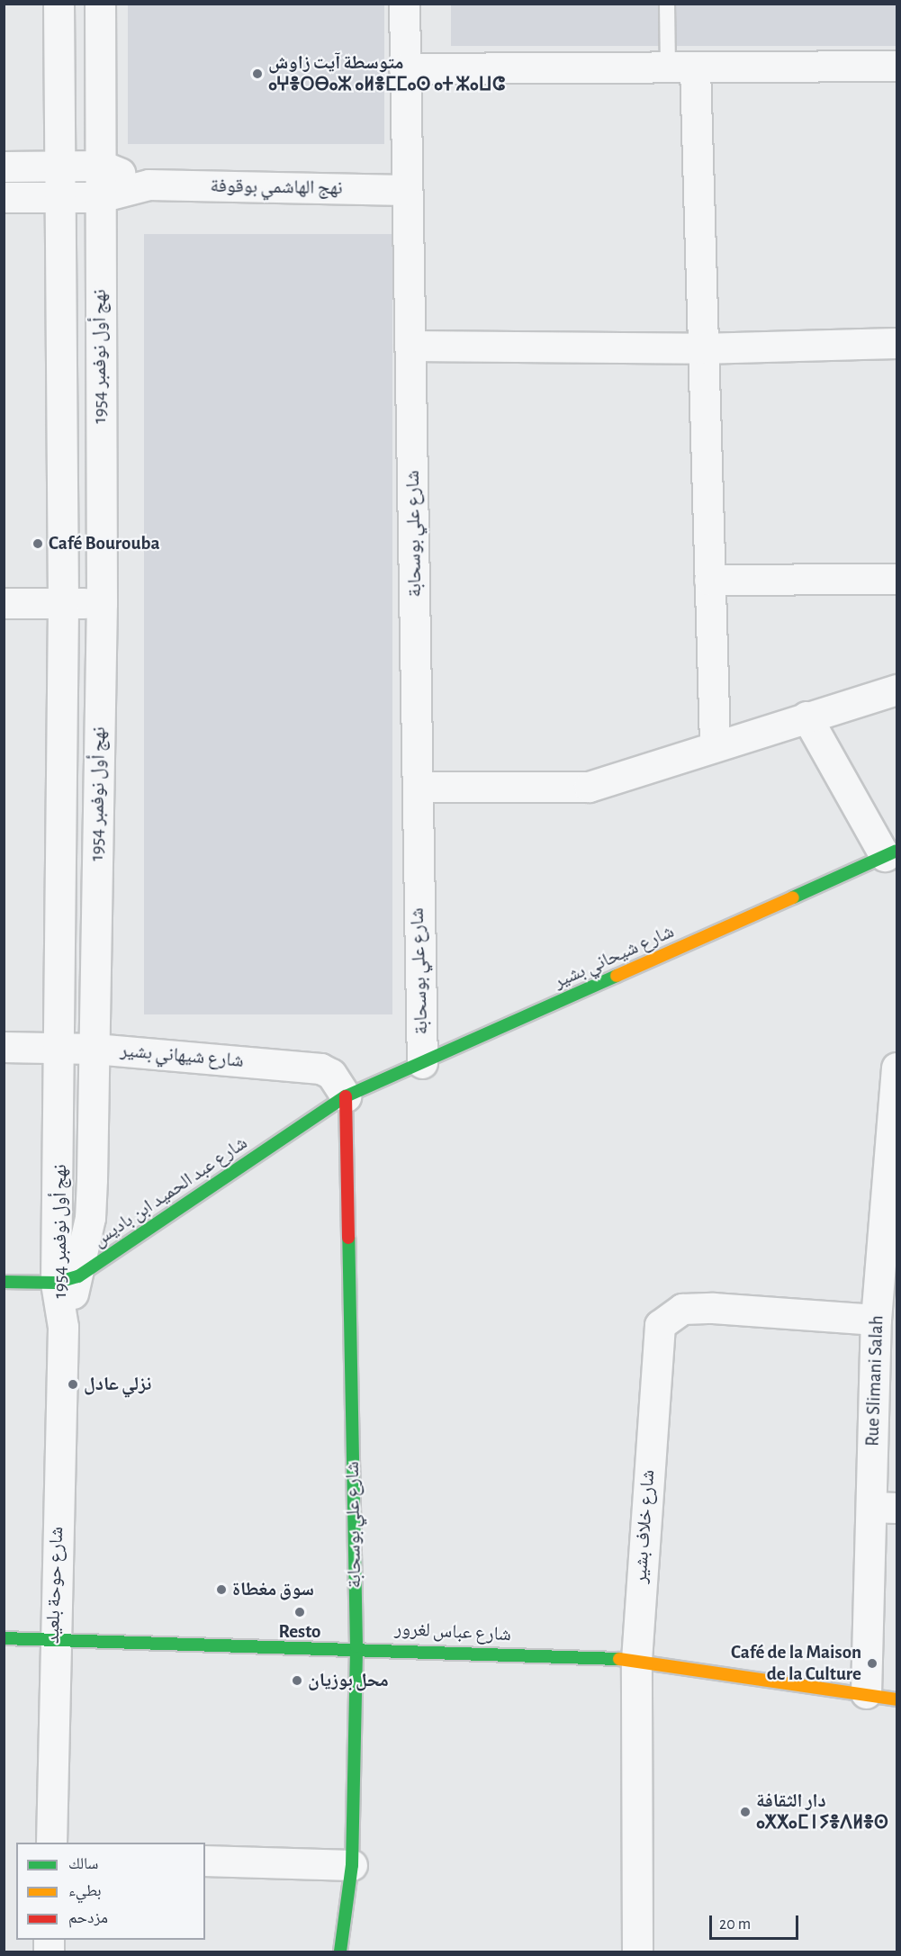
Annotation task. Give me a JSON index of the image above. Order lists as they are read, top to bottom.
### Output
{
  "streets": {
    "main road": [
      "شارع علي بوسحابة",
      "شارع شيحاني بشير",
      "شارع عبد الحميد ابن باديس",
      "شارع عباس لغرور"
    ],
    "street": [
      "نهج الهاشمي بوقوفة",
      "نهج أول نوفمبر 1954",
      "شارع شيهاني بشير",
      "Rue Slimani Salah",
      "شارع خلاف بشير",
      "شارع حوحة بلعيد"
    ]
  },
  "crossings": [
    ["نهج الهاشمي بوقوفة", "نهج أول نوفمبر 1954"],
    ["نهج الهاشمي بوقوفة", "شارع علي بوسحابة"],
    ["نهج أول نوفمبر 1954", "شارع شيهاني بشير"],
    ["نهج أول نوفمبر 1954", "شارع عبد الحميد ابن باديس"],
    ["نهج أول نوفمبر 1954", "شارع حوحة بلعيد"],
    ["شارع علي بوسحابة", "شارع شيحاني بشير"],
    ["شارع علي بوسحابة", "شارع شيهاني بشير"],
    ["شارع علي بوسحابة", "شارع عبد الحميد ابن باديس"],
    ["شارع علي بوسحابة", "شارع عباس لغرور"],
    ["شارع شيحاني بشير", "شارع شيهاني بشير"],
    ["شارع شيحاني بشير", "شارع عبد الحميد ابن باديس"],
    ["شارع شيهاني بشير", "شارع عبد الحميد ابن باديس"],
    ["Rue Slimani Salah", "شارع خلاف بشير"],
    ["Rue Slimani Salah", "شارع عباس لغرور"],
    ["شارع خلاف بشير", "شارع عباس لغرور"],
    ["شارع حوحة بلعيد", "شارع عباس لغرور"]
  ],
  "places": [
    "متوسطة آيت زاوش ⴰⵖⴻⵔⴱⴰⵣ ⴰⵍⴻⵎⵎⴰⵙ ⴰⵜ ⵣⴰⵡⵛ",
    "Café Bourouba",
    "نزلي عادل",
    "سوق مغطاة",
    "Resto",
    "Café de la Maison de la Culture",
    "محل بوزيان",
    "دار الثقافة ⴰⵅⵅⴰⵎ ⵏ ⵢⴻⴷⵍⴻⵙ"
  ],
  "legend": ["سالك", "بطيء", "مزدحم"],
  "scale_bar": "20 m"
}
